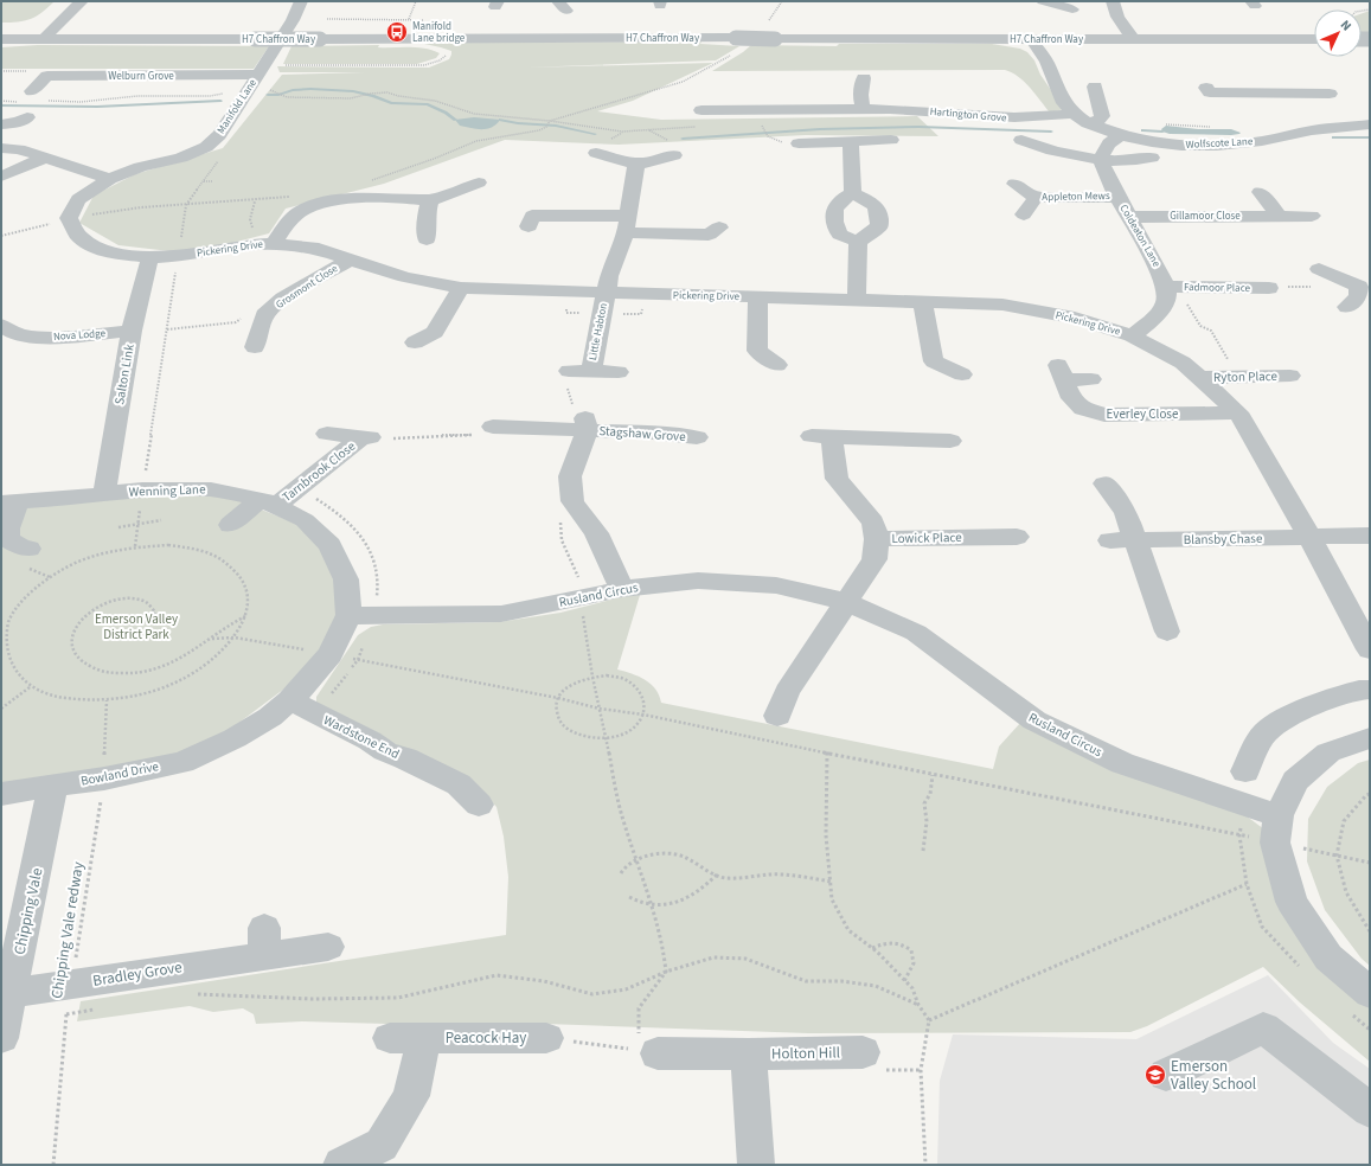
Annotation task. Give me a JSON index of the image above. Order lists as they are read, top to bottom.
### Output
{
  "streets": {
    "street": [
      "H7 Chaffron Way",
      "Welburn Grove",
      "Manifold Lane",
      "Hartington Grove",
      "Wolfscote Lane",
      "Appleton Mews",
      "Gillamoor Close",
      "Coldeaton Lane",
      "Pickering Drive",
      "Grosmont Close",
      "Fadmoor Place",
      "Little Habton",
      "Nova Lodge",
      "Salton Link",
      "Ryton Place",
      "Everley Close",
      "Stagshaw Grove",
      "Tarnbrook Close",
      "Wenning Lane",
      "Lowick Place",
      "Blansby Chase",
      "Rusland Circus",
      "Wardstone End",
      "Bowland Drive",
      "Chipping Vale",
      "Bradley Grove",
      "Peacock Hay",
      "Holton Hill"
    ],
    "path": ["Chipping Vale redway"]
  },
  "crossings": [
    ["H7 Chaffron Way", "Wolfscote Lane"],
    ["Welburn Grove", "Manifold Lane"],
    ["Manifold Lane", "Pickering Drive"],
    ["Hartington Grove", "Wolfscote Lane"],
    ["Appleton Mews", "Coldeaton Lane"],
    ["Gillamoor Close", "Coldeaton Lane"],
    ["Coldeaton Lane", "Fadmoor Place"],
    ["Pickering Drive", "Grosmont Close"],
    ["Pickering Drive", "Little Habton"],
    ["Pickering Drive", "Salton Link"],
    ["Pickering Drive", "Ryton Place"],
    ["Pickering Drive", "Everley Close"],
    ["Pickering Drive", "Blansby Chase"],
    ["Nova Lodge", "Salton Link"],
    ["Salton Link", "Wenning Lane"],
    ["Stagshaw Grove", "Rusland Circus"],
    ["Tarnbrook Close", "Wenning Lane"],
    ["Wenning Lane", "Rusland Circus"],
    ["Wenning Lane", "Bowland Drive"],
    ["Lowick Place", "Rusland Circus"],
    ["Rusland Circus", "Bowland Drive"],
    ["Wardstone End", "Bowland Drive"],
    ["Bowland Drive", "Chipping Vale"],
    ["Bowland Drive", "Chipping Vale redway"],
    ["Chipping Vale", "Bradley Grove"],
    ["Chipping Vale redway", "Bradley Grove"]
  ],
  "parks": ["Emerson Valley District Park"],
  "places": {
    "bus stop": ["Manifold Lane bridge"],
    "school or university": ["Emerson Valley School"]
  },
  "north": "top right"
}
